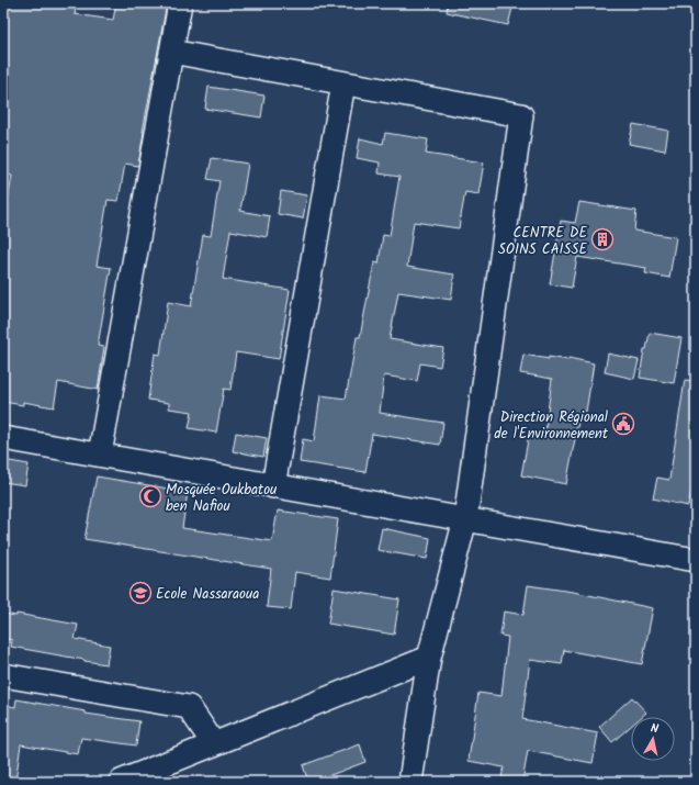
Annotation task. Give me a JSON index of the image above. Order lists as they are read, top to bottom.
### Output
{
  "places": {
    "building": ["CENTRE DE SOINS CAISSE"],
    "public building": ["Direction Régional de l'Environnement"],
    "mosque": ["Mosquée Oukbatou ben Nafiou"],
    "school or university": ["Ecole Nassaraoua"]
  },
  "north": "top"
}
